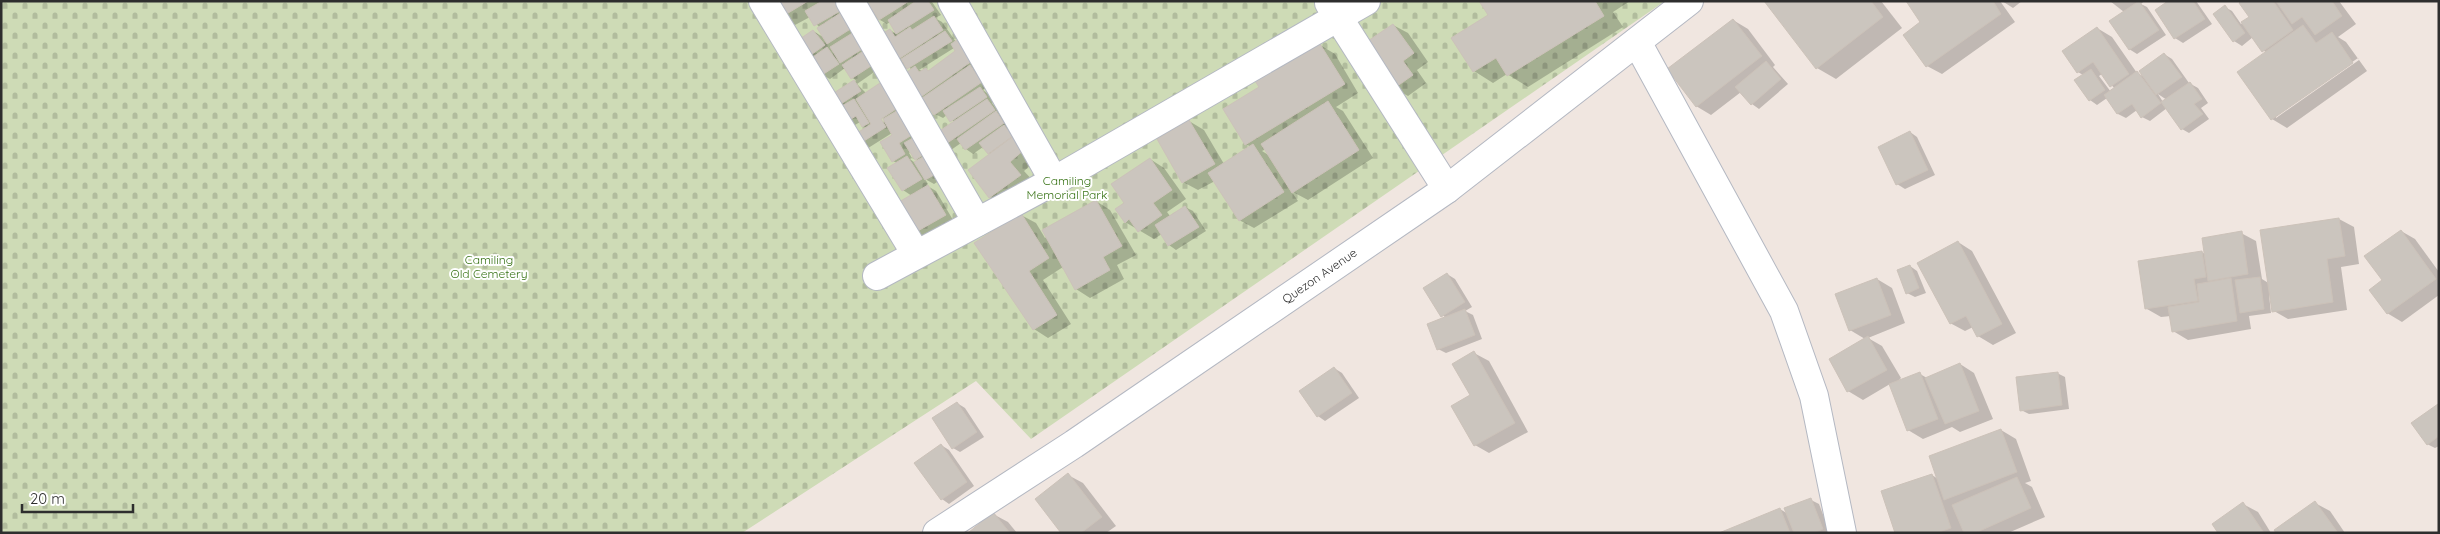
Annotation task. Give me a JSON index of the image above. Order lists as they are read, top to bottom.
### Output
{
  "streets": {
    "street": ["Quezon Avenue"]
  },
  "parks": ["Camiling Memorial Park", "Camiling Old Cemetery"],
  "scale_bar": "20 m"
}
